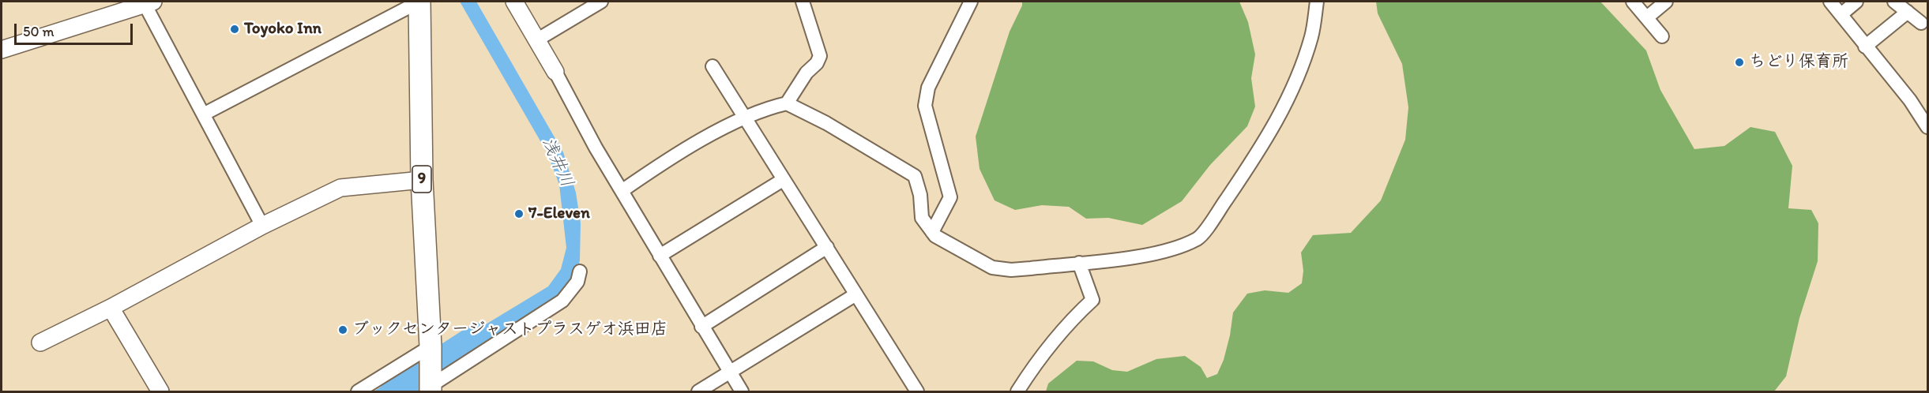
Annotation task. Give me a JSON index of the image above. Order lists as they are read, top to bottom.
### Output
{
  "streets": {
    "highway": ["9"]
  },
  "water": ["浅井川"],
  "places": [
    "Toyoko Inn",
    "ちどり保育所",
    "7-Eleven",
    "ブックセンタージャストプラスゲオ浜田店"
  ],
  "scale_bar": "50 m"
}
